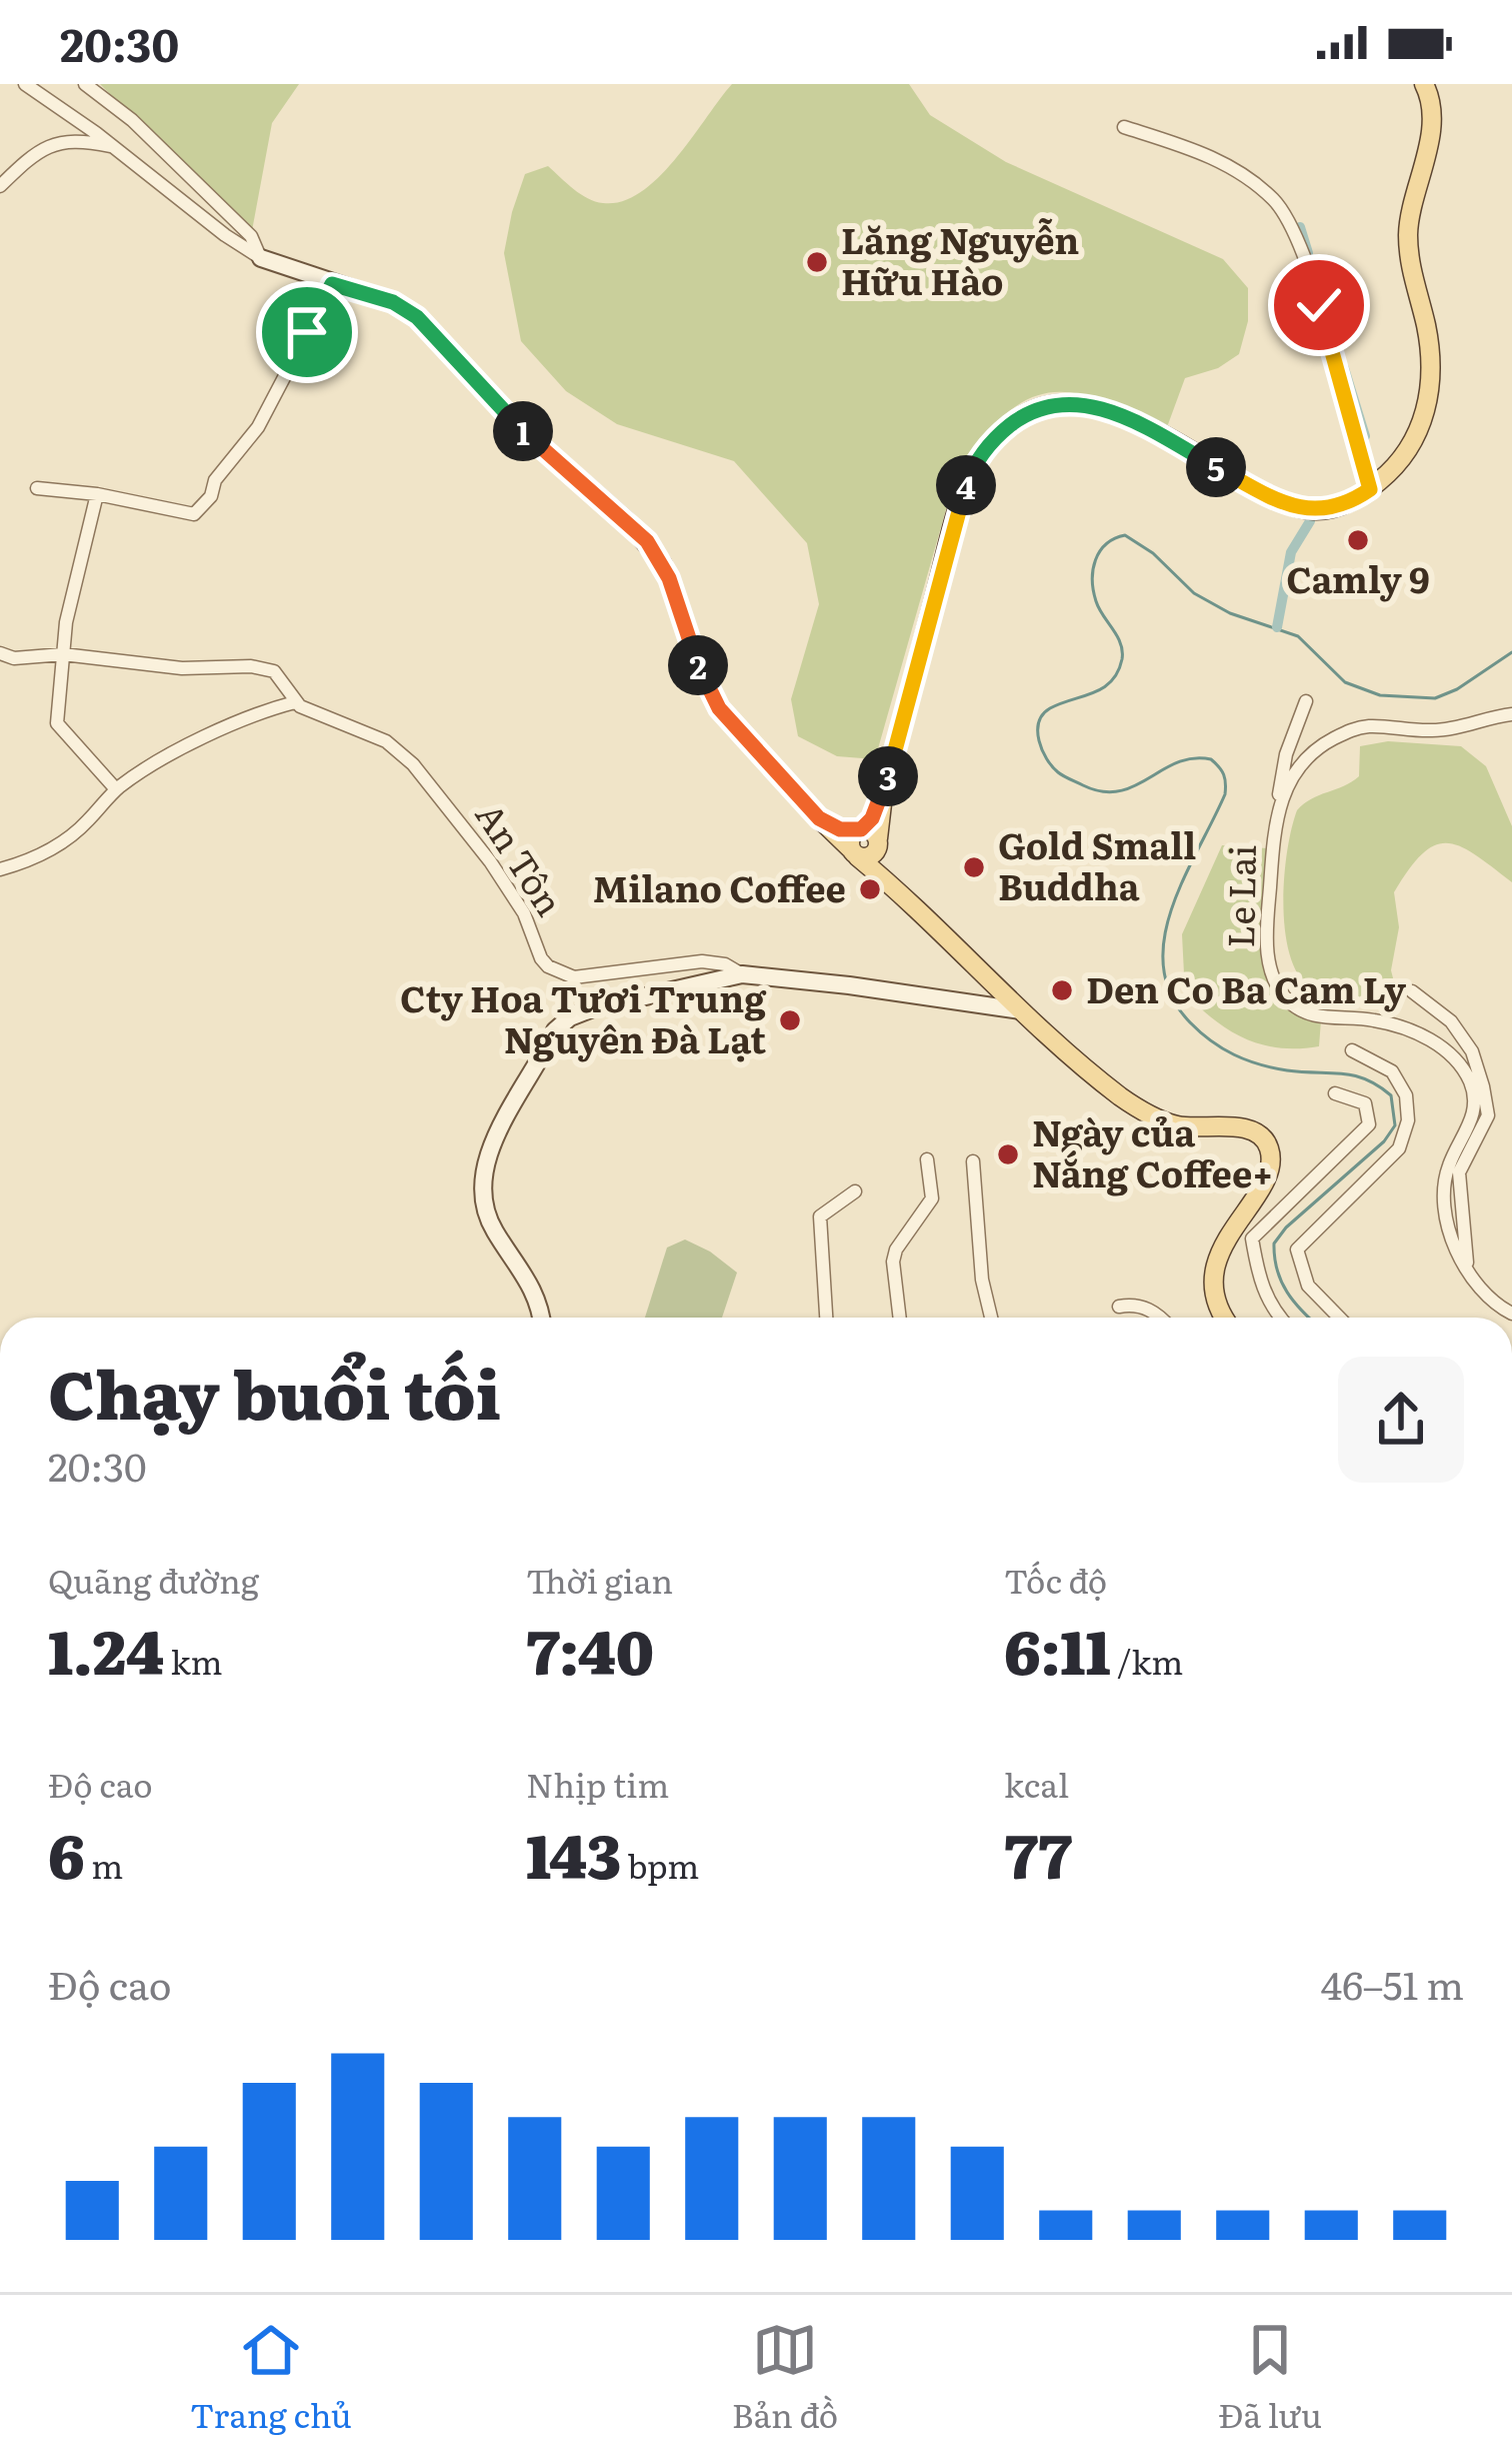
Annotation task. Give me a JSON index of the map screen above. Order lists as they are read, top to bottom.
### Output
{
  "streets": {
    "main road": ["An Tôn"],
    "street": ["Le Lai"]
  },
  "places": [
    "Lăng Nguyễn Hữu Hào",
    "Camly 9",
    "Gold Small Buddha",
    "Milano Coffee",
    "Den Co Ba Cam Ly",
    "Cty Hoa Tươi Trung Nguyên Đà Lạt",
    "Ngày của Nắng Coffee+"
  ],
  "page": {
    "status": "20:30",
    "pins": [
      "1",
      "5",
      "4",
      "2",
      "3"
    ],
    "heading": ["Chạy buổi tối", "20:30"],
    "stats": [
      ["Quãng đường", "1.24 km"],
      ["Thời gian", "7:40"],
      ["Tốc độ", "6:11 /km"],
      ["Độ cao", "6 m"],
      ["Nhịp tim", "143 bpm"],
      ["kcal", "77"]
    ],
    "chart": ["Độ cao", "46–51 m"],
    "tabs": ["Trang chủ", "Bản đồ", "Đã lưu"]
  }
}
